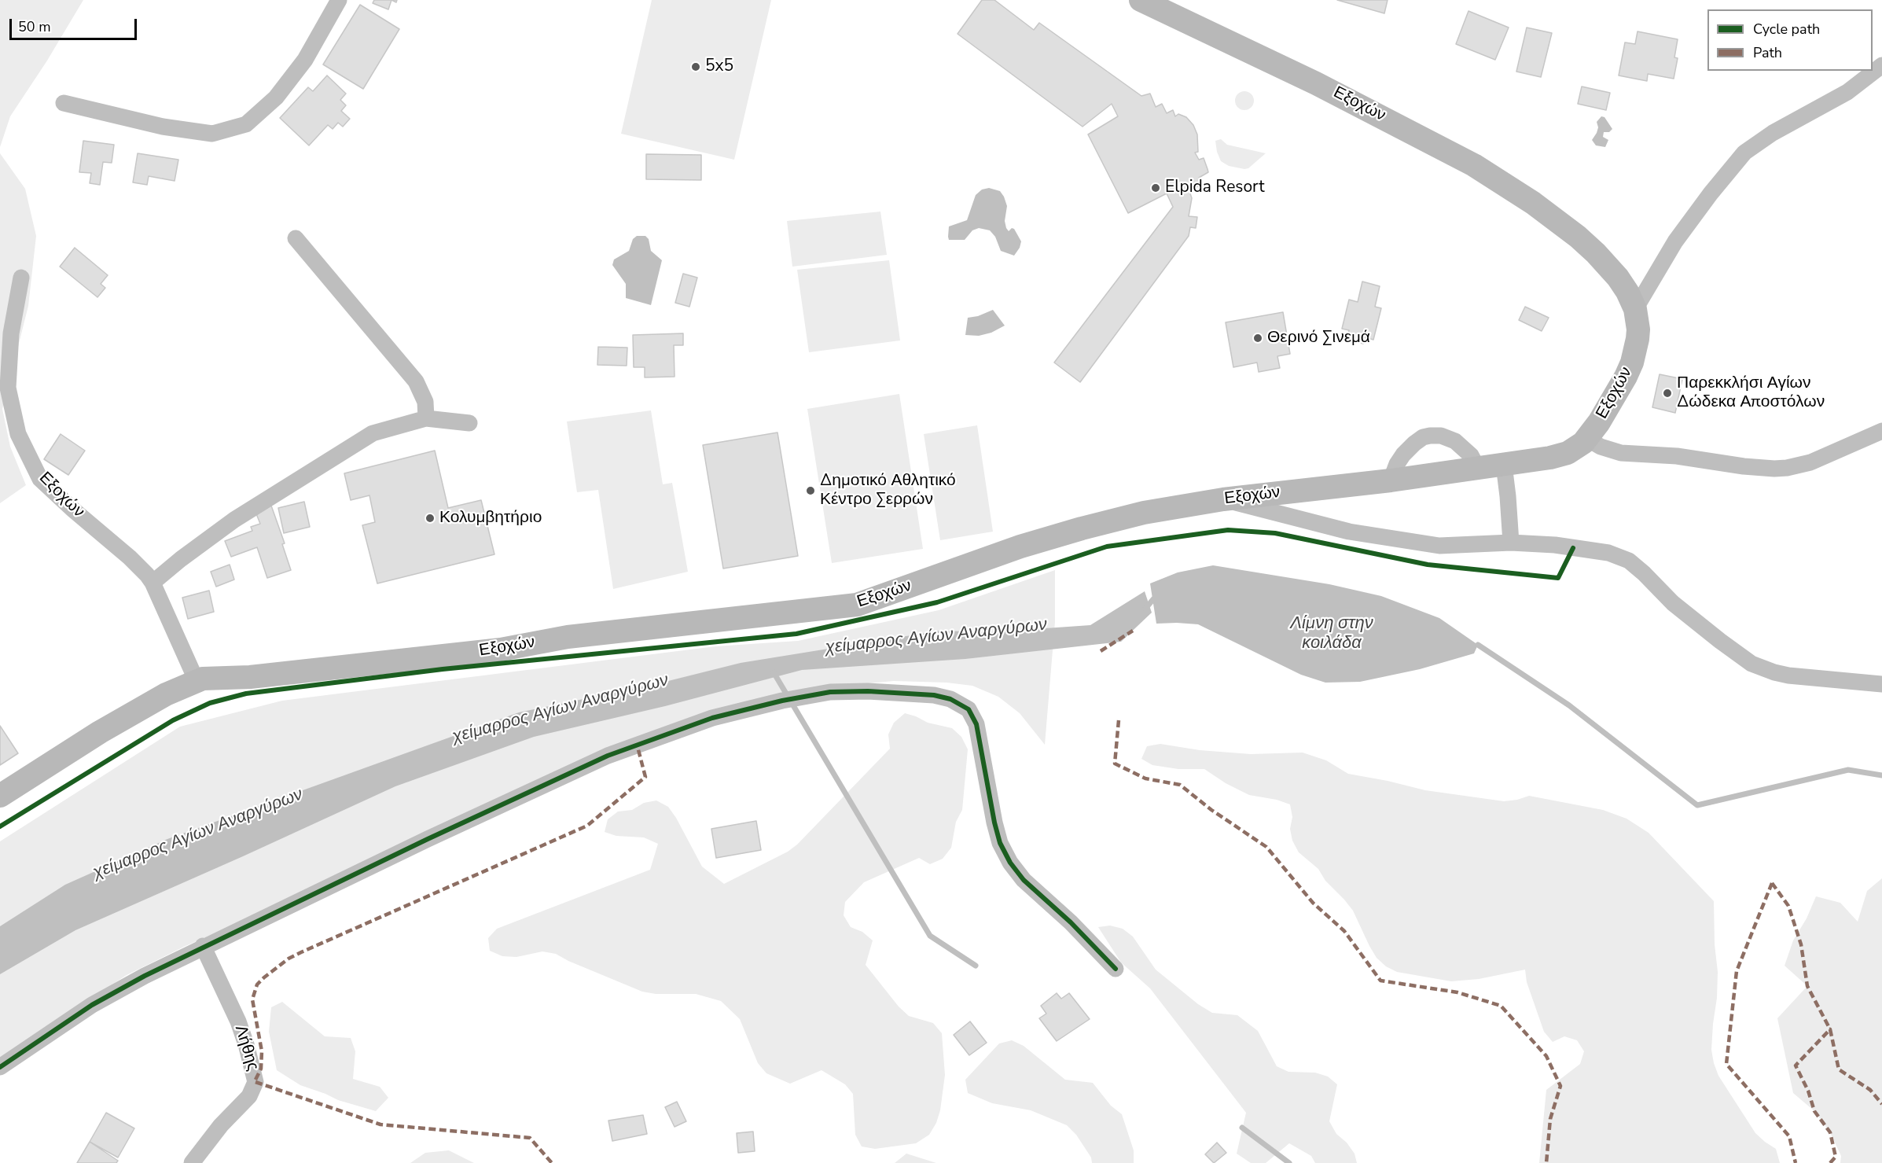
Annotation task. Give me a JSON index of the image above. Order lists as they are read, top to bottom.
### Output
{
  "streets": {
    "main road": ["Εξοχών"],
    "street": ["Λήθης"]
  },
  "water": ["Λίμνη στην κοιλάδα", "χείμαρρος Αγίων Αναργύρων"],
  "places": [
    "5x5",
    "Elpida Resort",
    "Θερινό Σινεμά",
    "Παρεκκλήσι Αγίων Δώδεκα Αποστόλων",
    "Δημοτικό Αθλητικό Κέντρο Σερρών",
    "Κολυμβητήριο"
  ],
  "legend": ["Cycle path", "Path"],
  "scale_bar": "50 m"
}
